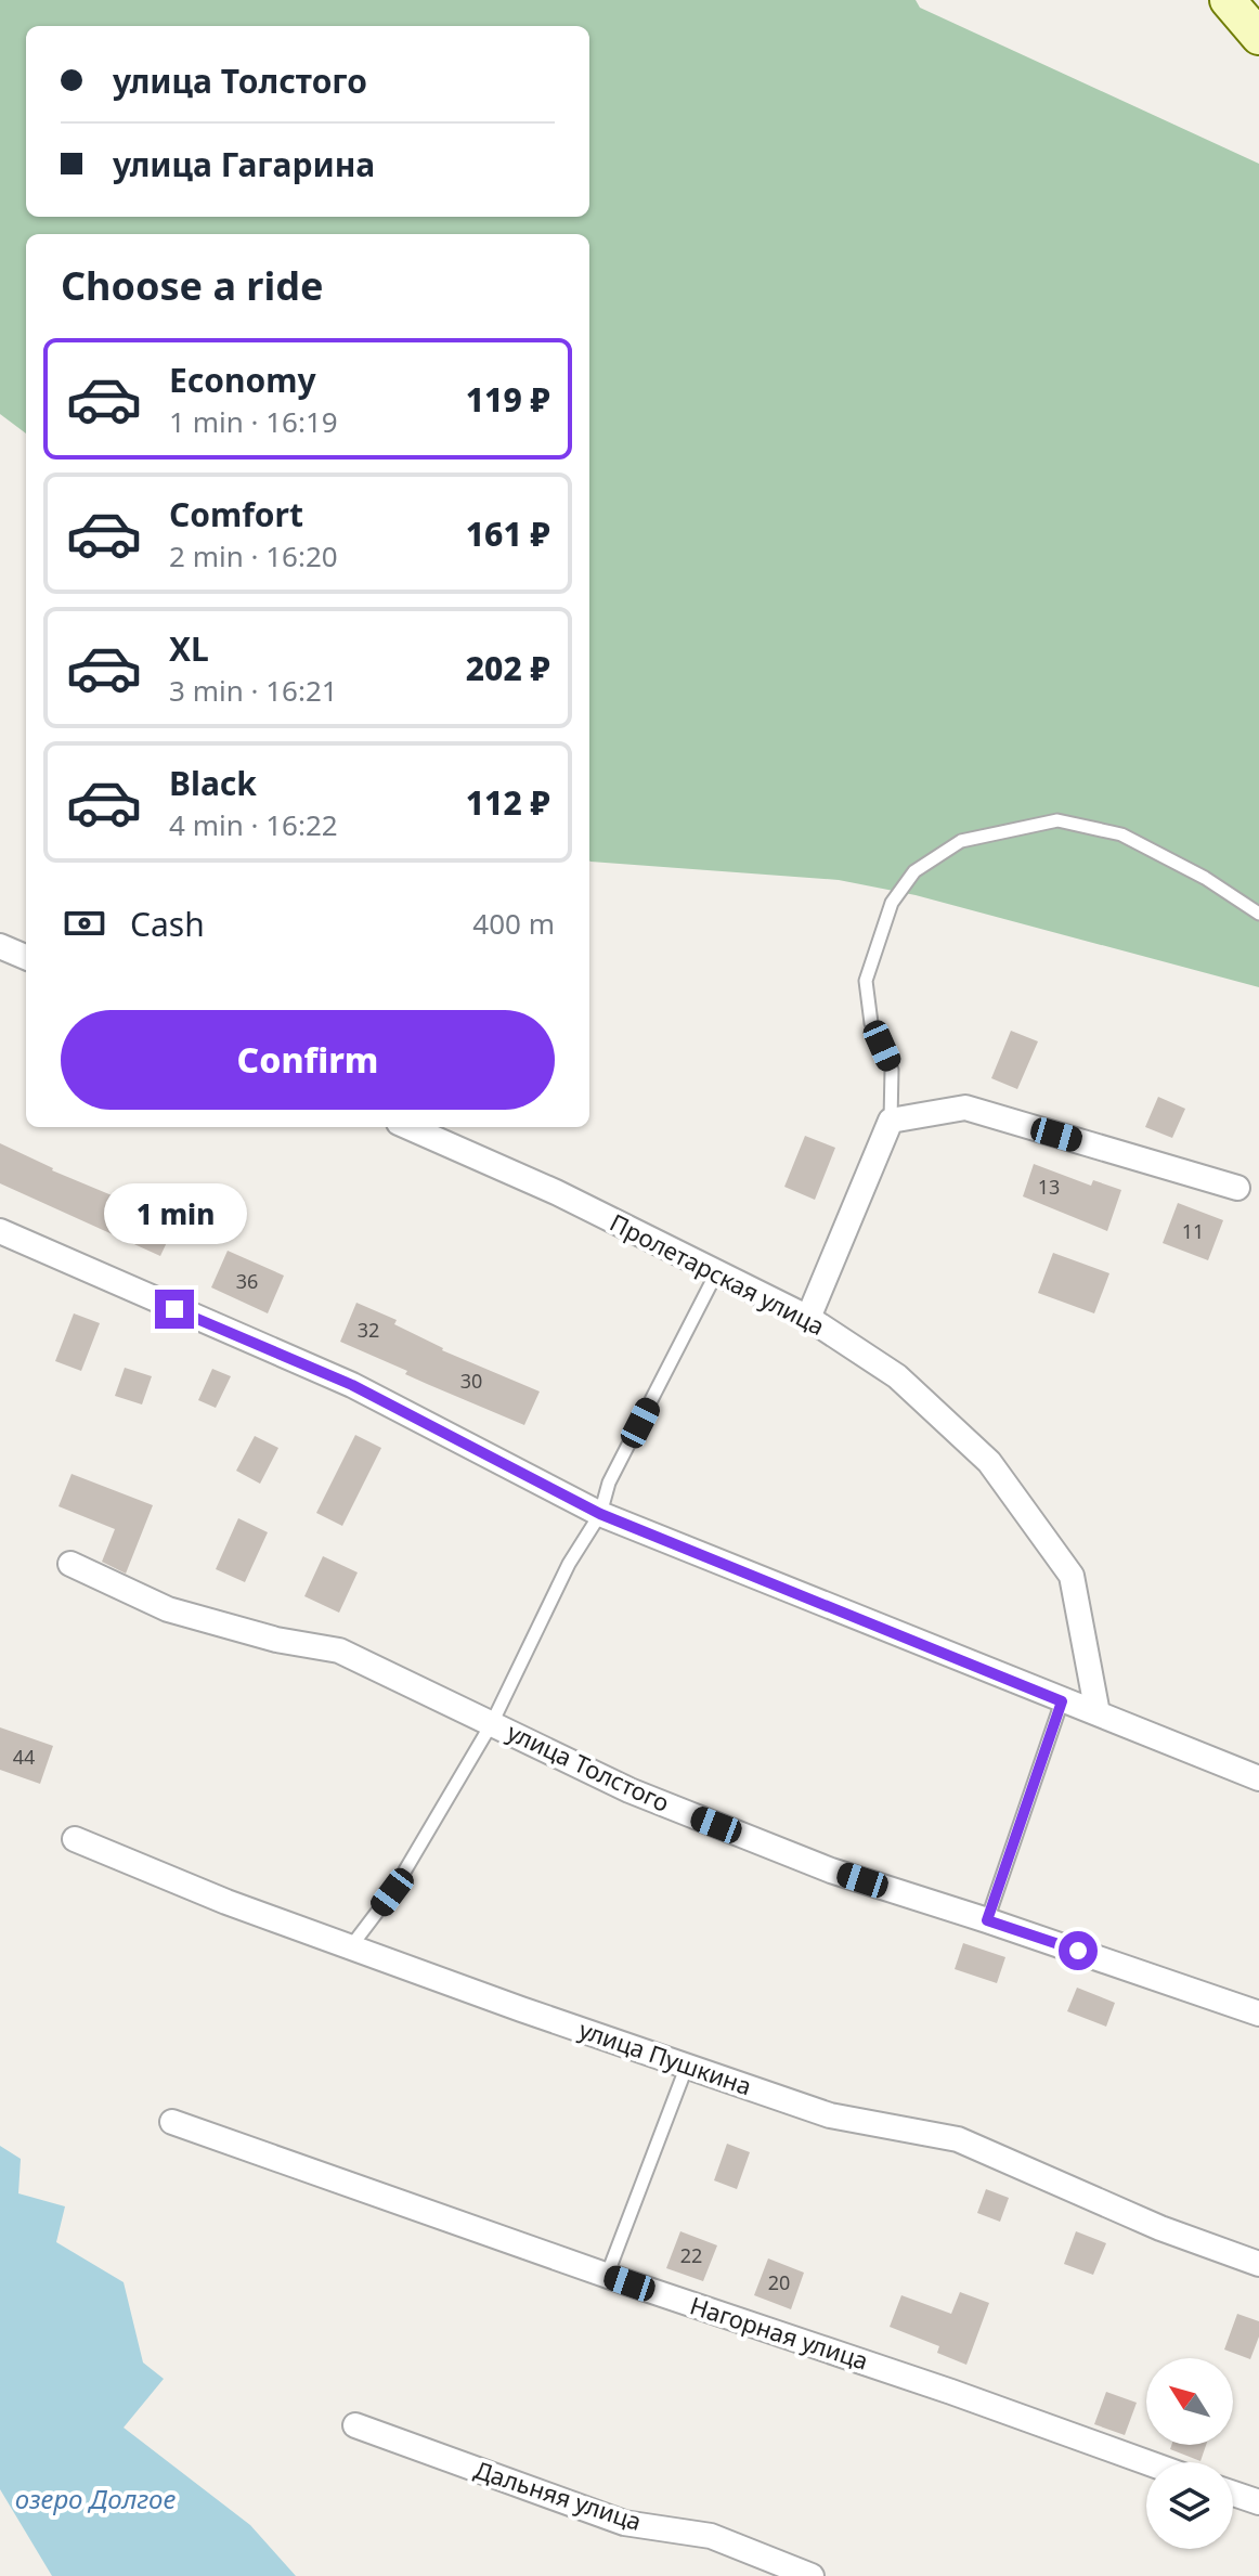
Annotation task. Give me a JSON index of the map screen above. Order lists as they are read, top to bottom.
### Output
{
  "streets": {
    "street": [
      "Пролетарская улица",
      "улица Толстого",
      "улица Пушкина",
      "Нагорная улица",
      "Дальняя улица"
    ]
  },
  "water": ["озеро Долгое"],
  "house_numbers": [
    "13",
    "11",
    "36",
    "32",
    "30",
    "44",
    "22",
    "20"
  ],
  "north": "top left",
  "page": {
    "banner": ["улица Толстого", "улица Гагарина"],
    "heading": "Choose a ride",
    "list": [
      {
        "name": "Economy",
        "note": "1 min · 16:19",
        "value": "119 ₽"
      },
      {
        "name": "Comfort",
        "note": "2 min · 16:20",
        "value": "161 ₽"
      },
      {
        "name": "XL",
        "note": "3 min · 16:21",
        "value": "202 ₽"
      },
      {
        "name": "Black",
        "note": "4 min · 16:22",
        "value": "112 ₽"
      }
    ],
    "pay": ["Cash", "400 m"],
    "buttons": "Confirm",
    "bubble": "1 min"
  }
}
